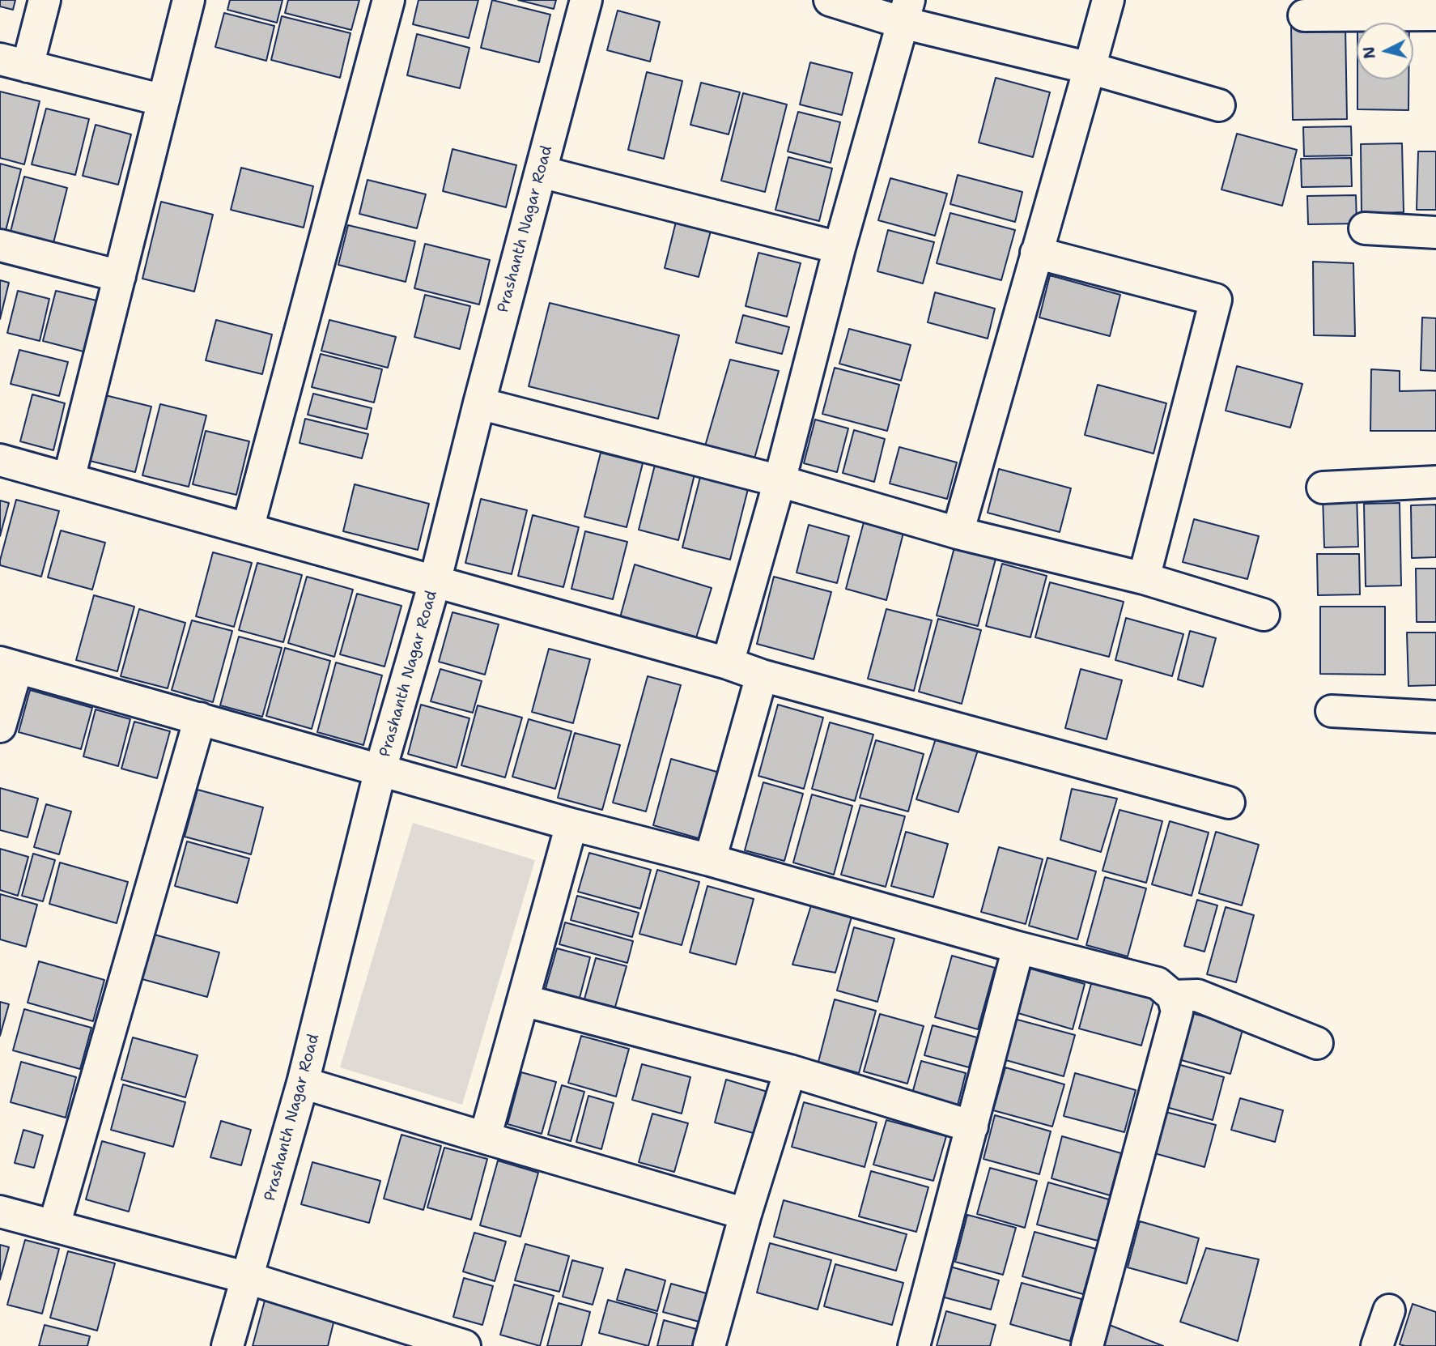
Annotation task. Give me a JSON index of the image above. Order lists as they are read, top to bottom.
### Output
{
  "streets": {
    "street": ["Prashanth Nagar Road"]
  },
  "north": "left"
}
